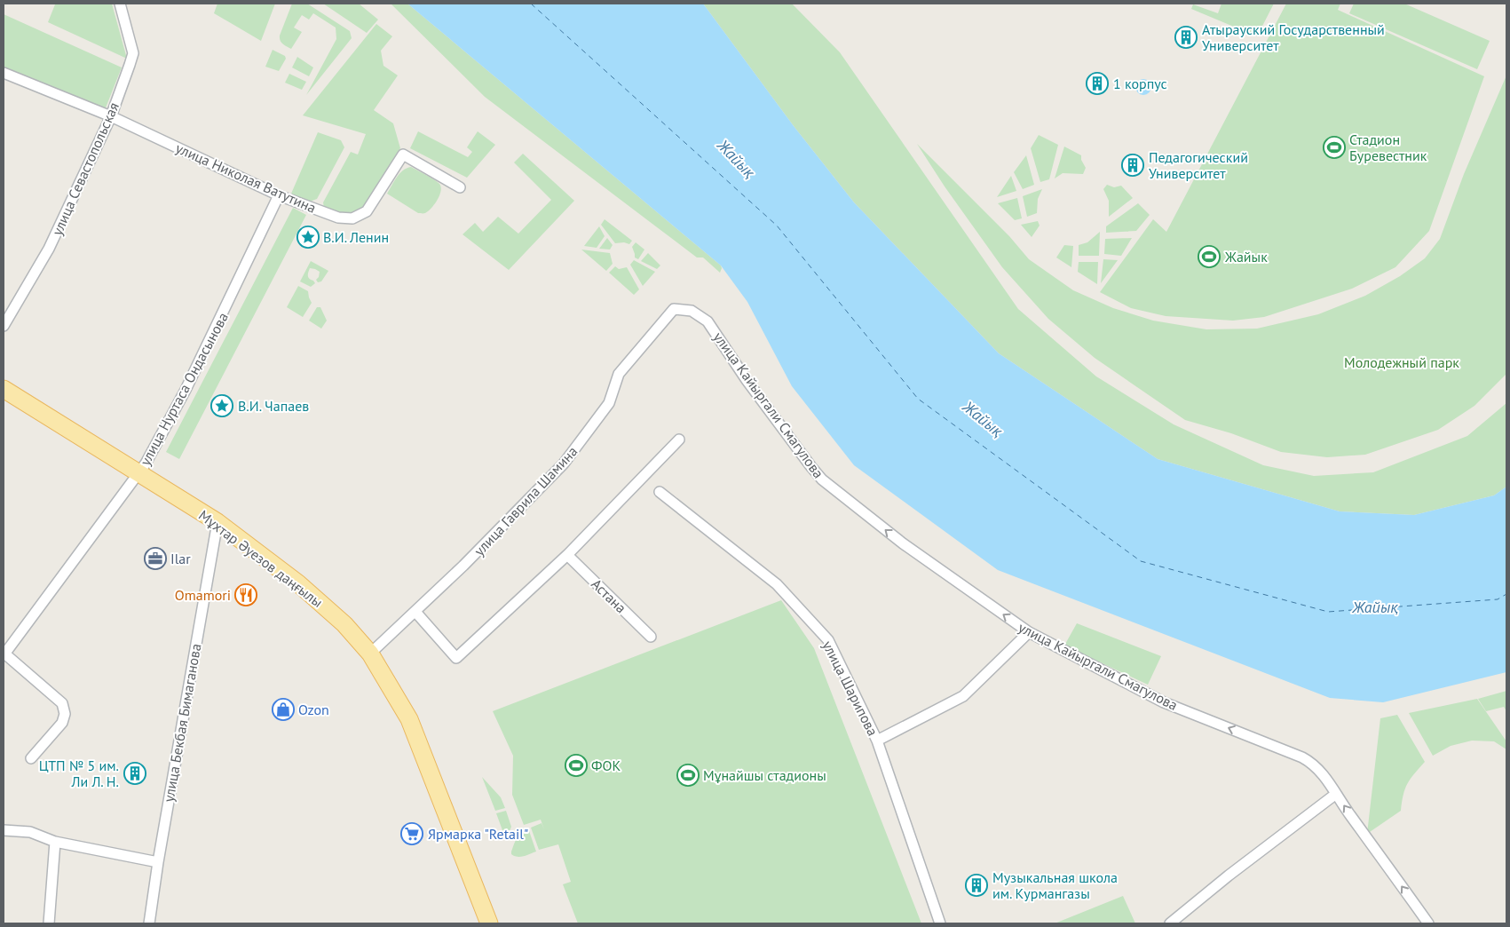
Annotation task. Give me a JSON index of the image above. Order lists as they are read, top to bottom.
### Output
{
  "streets": {
    "main road": ["Мұхтар Әуезов даңғылы"],
    "street": [
      "улица Севастопольская",
      "улица Николая Ватутина",
      "улица Нуртаса Ондасынова",
      "улица Кайыргали Смагулова",
      "улица Гаврила Шамина",
      "Астана",
      "улица Шарипова",
      "улица Бекбая Бимаганова"
    ]
  },
  "crossings": [
    ["улица Севастопольская", "улица Николая Ватутина"],
    ["улица Николая Ватутина", "улица Нуртаса Ондасынова"],
    ["улица Нуртаса Ондасынова", "Мұхтар Әуезов даңғылы"],
    ["улица Кайыргали Смагулова", "улица Гаврила Шамина"],
    ["улица Гаврила Шамина", "Мұхтар Әуезов даңғылы"],
    ["Мұхтар Әуезов даңғылы", "улица Бекбая Бимаганова"]
  ],
  "one_way": ["улица Кайыргали Смагулова"],
  "water": ["Жайық"],
  "parks": ["Молодежный парк"],
  "places": {
    "building": [
      "Атырауский Государственный Университет",
      "1 корпус",
      "Педагогический Университет",
      "ЦТП № 5 им. Ли Л. Н.",
      "Музыкальная школа им. Курмангазы"
    ],
    "sports": [
      "Стадион Буревестник",
      "Жайык",
      "ФОК",
      "Мұнайшы стадионы"
    ],
    "place": ["В.И. Ленин", "В.И. Чапаев"],
    "office": ["Ilar"],
    "restaurant": ["Omamori"],
    "shop": ["Ozon"],
    "supermarket": ["Ярмарка \"Retail\""]
  }
}
